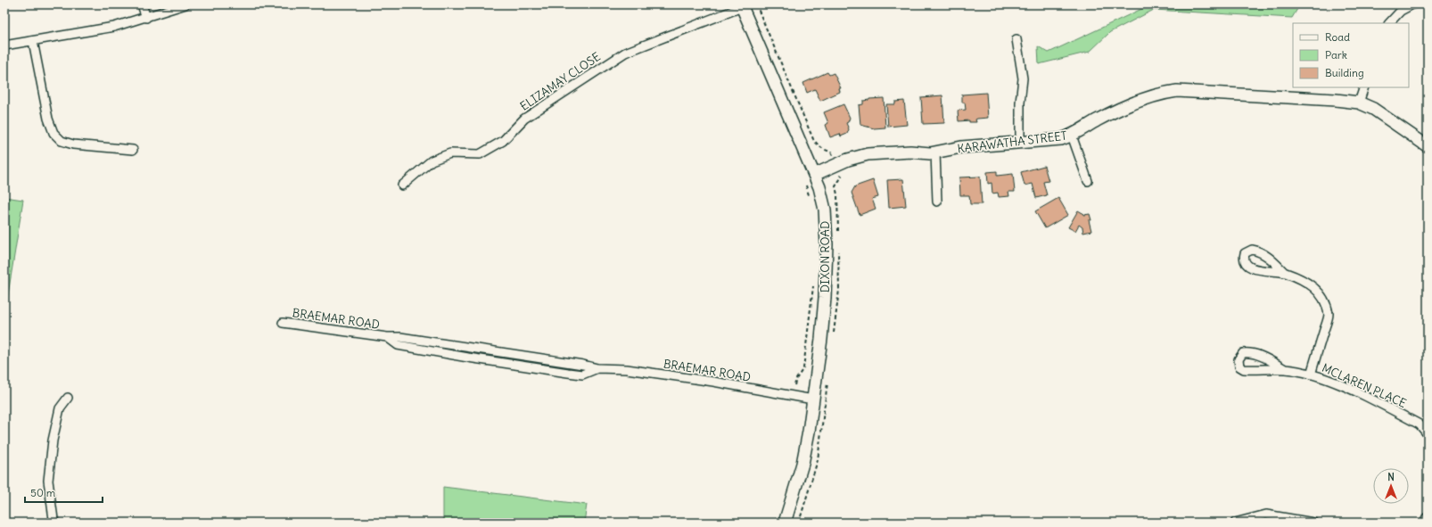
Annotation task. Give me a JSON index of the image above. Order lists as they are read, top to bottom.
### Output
{
  "streets": {
    "street": [
      "ELIZAMAY CLOSE",
      "KARAWATHA STREET",
      "DIXON ROAD",
      "BRAEMAR ROAD",
      "MCLAREN PLACE"
    ]
  },
  "crossings": [
    ["ELIZAMAY CLOSE", "DIXON ROAD"],
    ["KARAWATHA STREET", "DIXON ROAD"],
    ["DIXON ROAD", "BRAEMAR ROAD"]
  ],
  "legend": ["Road", "Park", "Building"],
  "scale_bar": "50 m",
  "north": "top"
}
